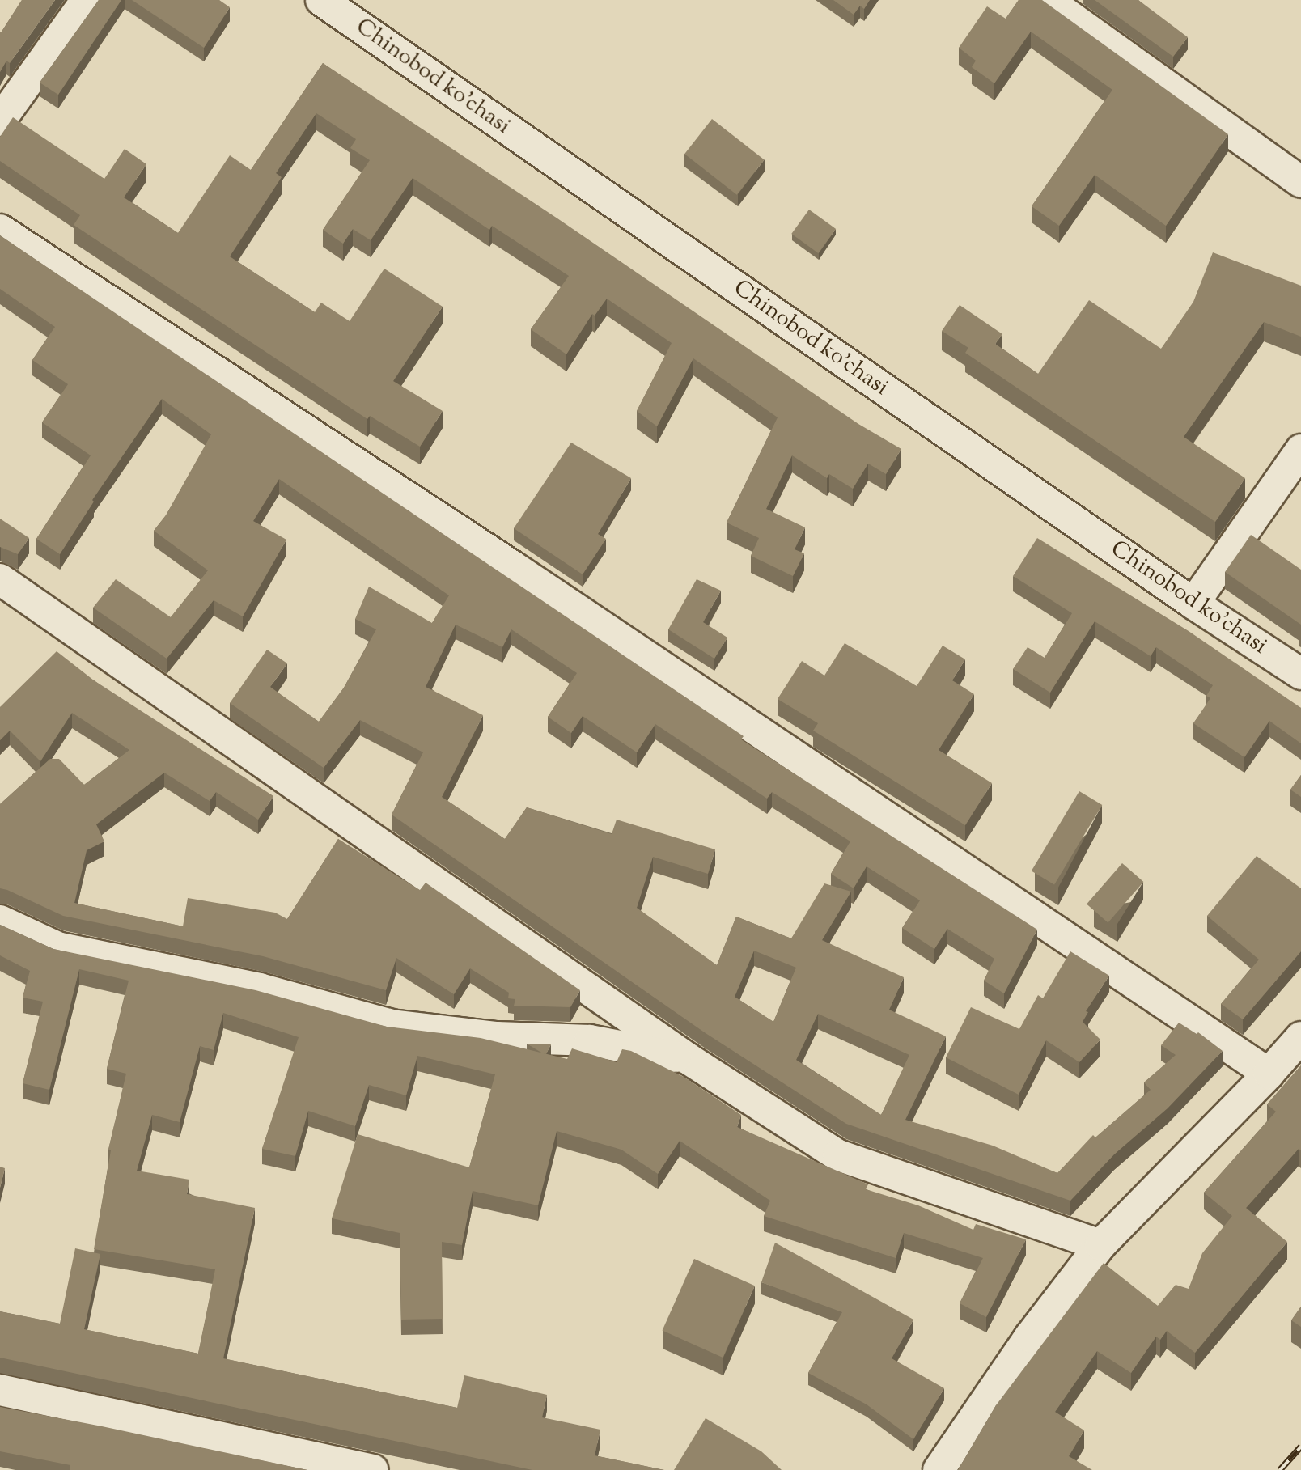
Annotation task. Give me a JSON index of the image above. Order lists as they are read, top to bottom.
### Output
{
  "streets": {
    "street": ["Chinobod ko'chasi"]
  }
}
